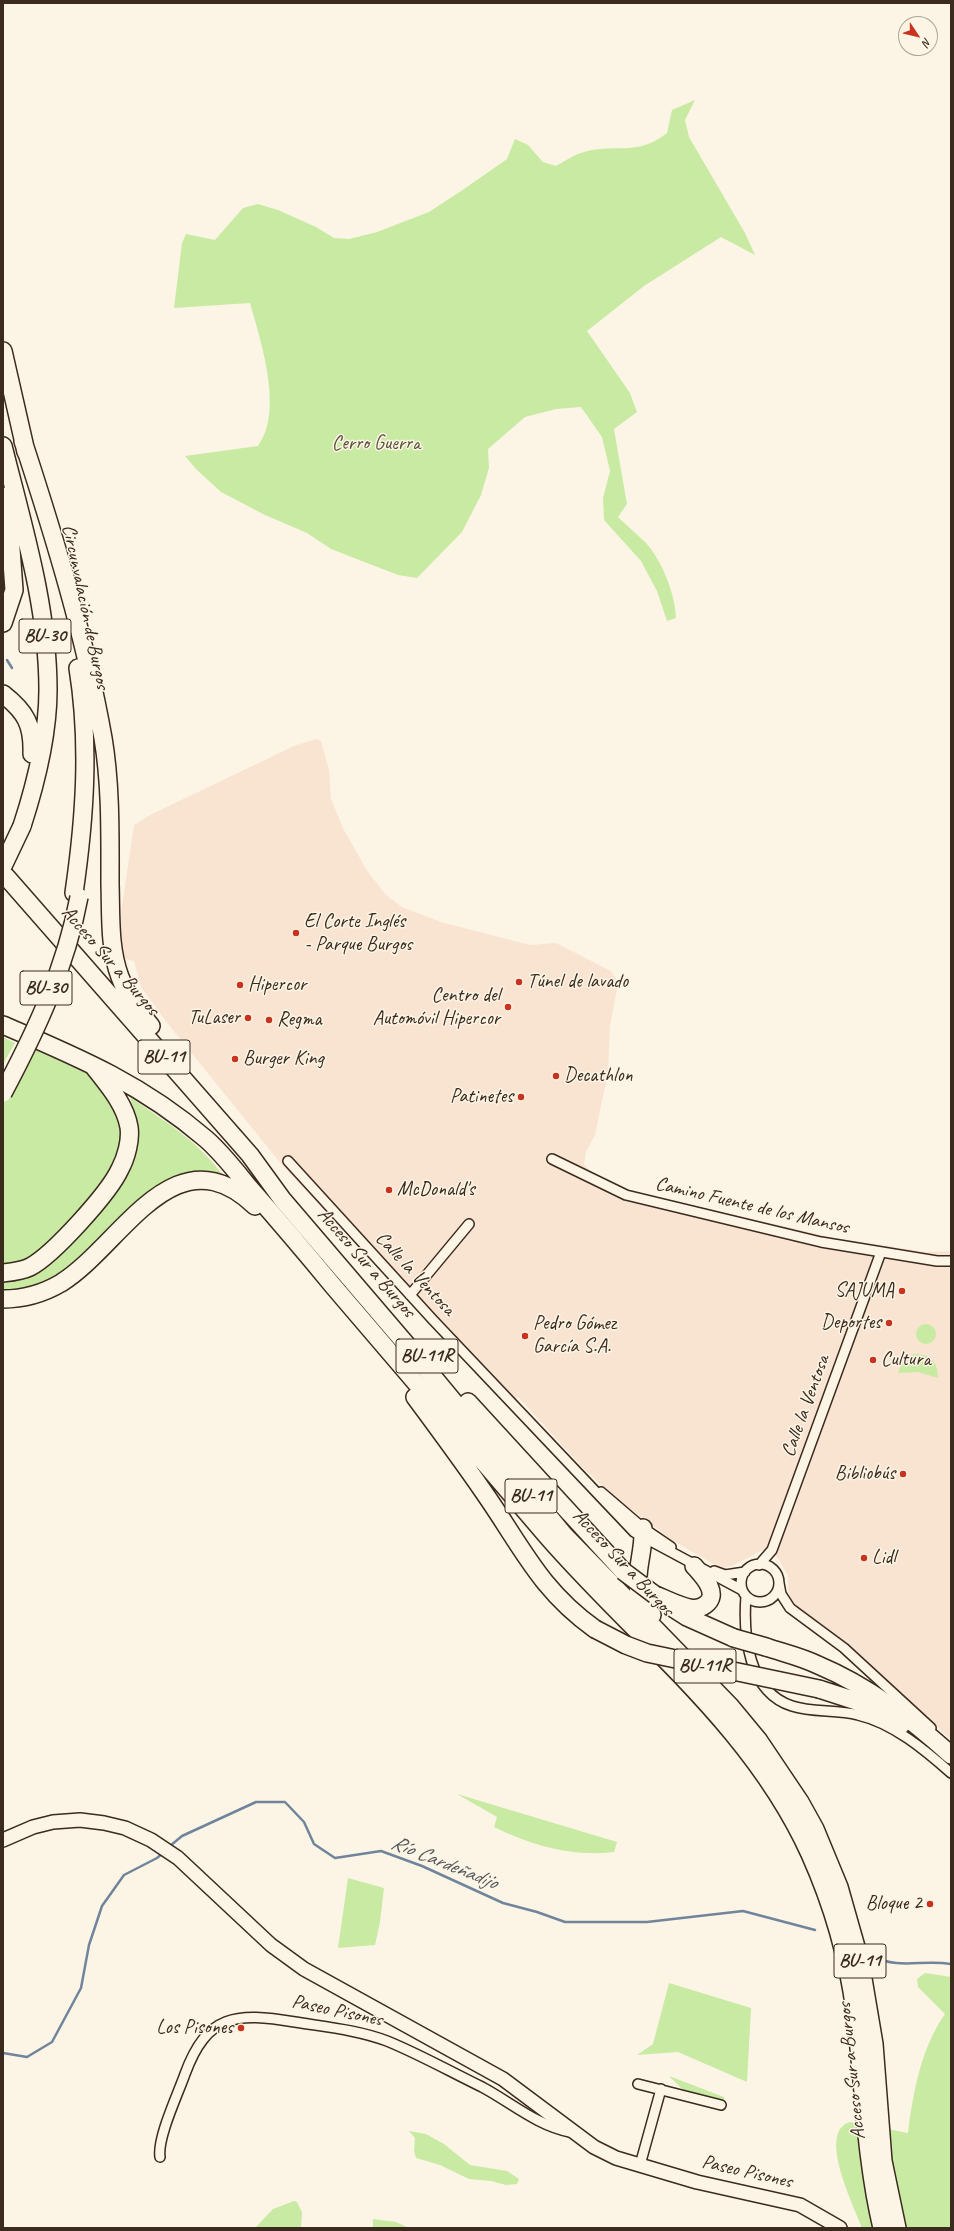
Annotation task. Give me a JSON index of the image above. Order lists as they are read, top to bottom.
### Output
{
  "streets": {
    "highway": [
      "Circunvalación de Burgos",
      "BU-30",
      "Acceso Sur a Burgos",
      "BU-11",
      "BU-11R"
    ],
    "main road": ["Paseo Pisones"],
    "street": ["Camino Fuente de los Mansos", "Calle la Ventosa"]
  },
  "crossings": [
    ["Acceso Sur a Burgos", "BU-11R"],
    ["Camino Fuente de los Mansos", "Calle la Ventosa"]
  ],
  "water": ["Río Cardeñadijo"],
  "parks": ["Cerro Guerra"],
  "places": [
    "El Corte Inglés - Parque Burgos",
    "Túnel de lavado",
    "Hipercor",
    "Centro del Automóvil Hipercor",
    "TuLaser",
    "Regma",
    "Burger King",
    "Decathlon",
    "Patinetes",
    "McDonald's",
    "SAJUMA",
    "Deportes",
    "Pedro Gómez García S.A.",
    "Cultura",
    "Bibliobús",
    "Lidl",
    "Bloque 2",
    "Los Pisones"
  ],
  "north": "bottom right"
}
